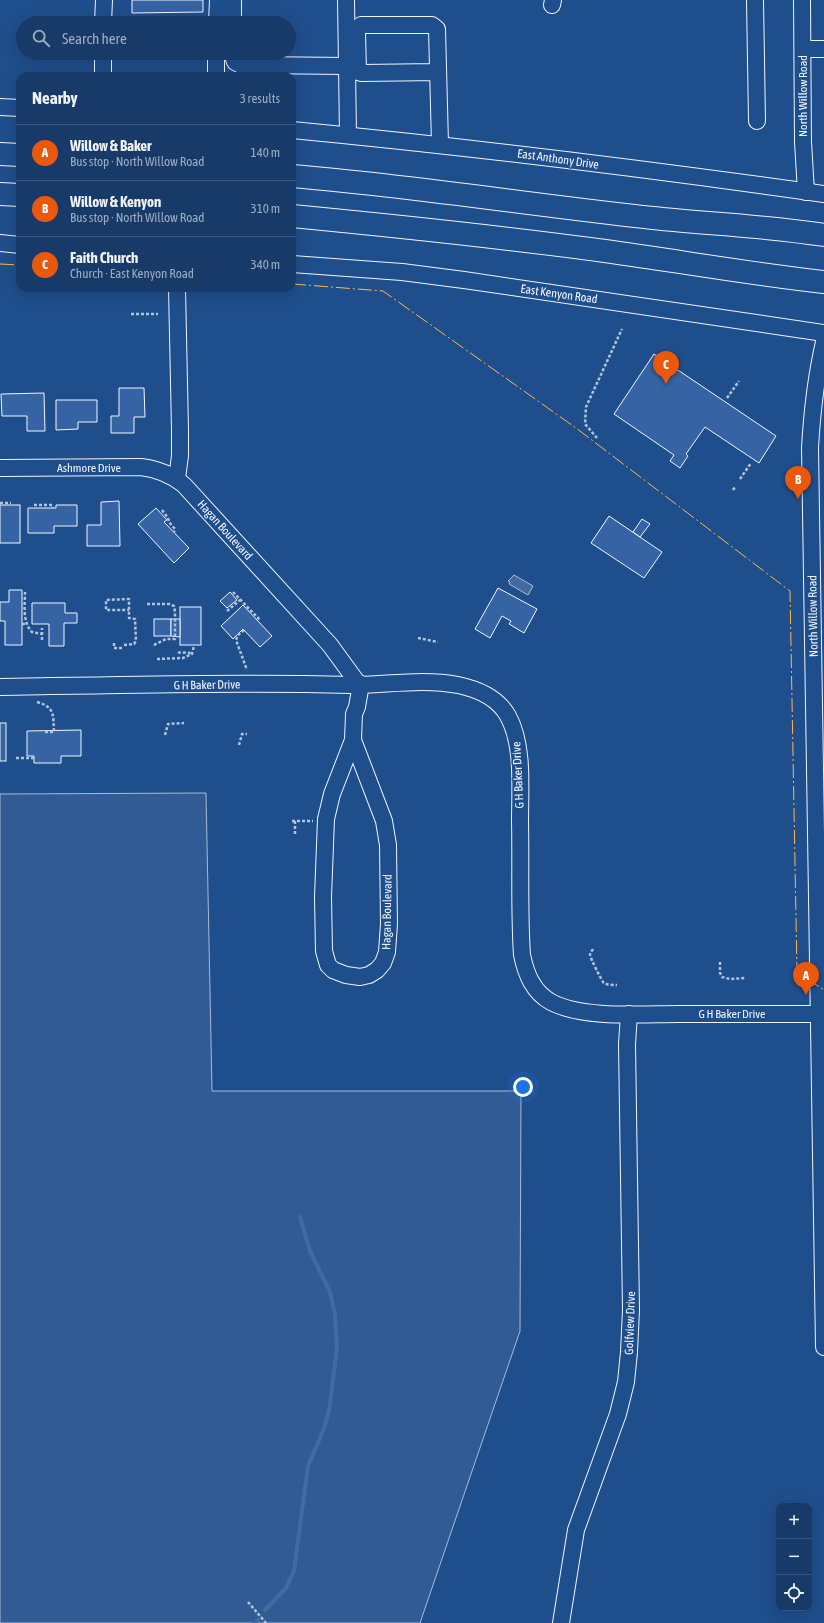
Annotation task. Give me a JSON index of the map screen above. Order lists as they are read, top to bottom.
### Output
{
  "streets": {
    "street": [
      "North Willow Road",
      "East Anthony Drive",
      "East Kenyon Road",
      "Ashmore Drive",
      "Hagan Boulevard",
      "G H Baker Drive",
      "Golfview Drive"
    ]
  },
  "crossings": [
    ["North Willow Road", "East Anthony Drive"],
    ["North Willow Road", "G H Baker Drive"],
    ["Ashmore Drive", "Hagan Boulevard"],
    ["Hagan Boulevard", "G H Baker Drive"],
    ["G H Baker Drive", "Golfview Drive"]
  ],
  "page": {
    "search": "Search here",
    "heading": ["Nearby", "3 results"],
    "list": [
      {
        "mark": "A",
        "name": "Willow & Baker",
        "note": "Bus stop · North Willow Road",
        "value": "140 m"
      },
      {
        "mark": "B",
        "name": "Willow & Kenyon",
        "note": "Bus stop · North Willow Road",
        "value": "310 m"
      },
      {
        "mark": "C",
        "name": "Faith Church",
        "note": "Church · East Kenyon Road",
        "value": "340 m"
      }
    ],
    "pins": ["C", "B", "A"],
    "map_buttons": ["+", "−"]
  }
}
